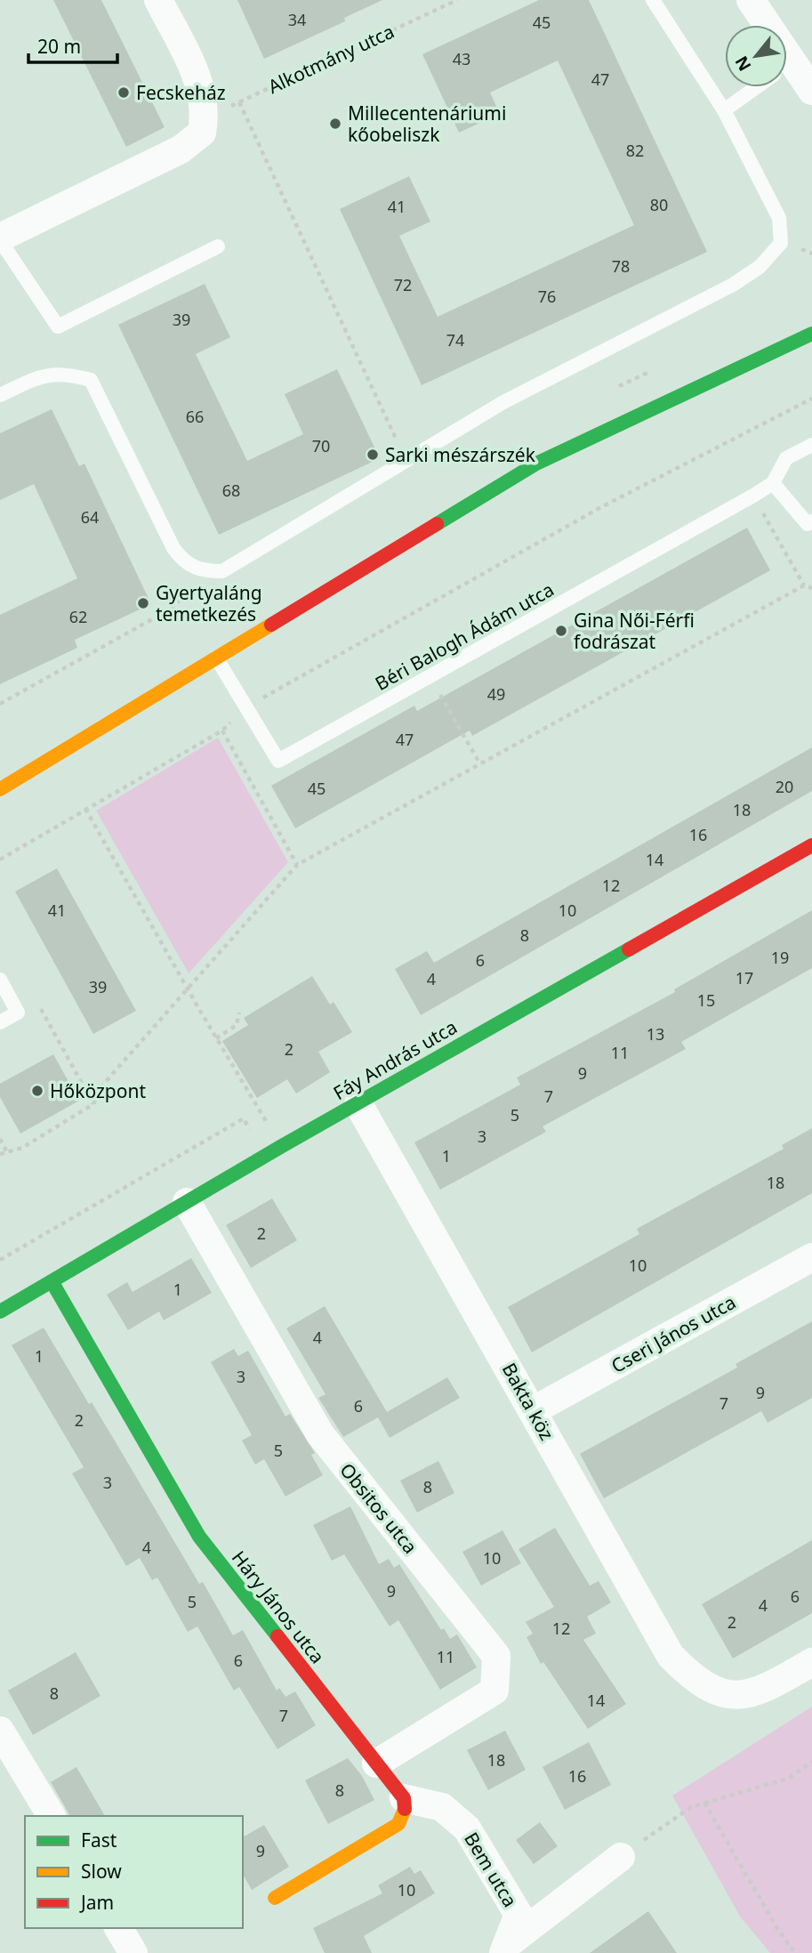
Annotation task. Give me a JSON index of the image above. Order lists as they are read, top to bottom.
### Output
{
  "streets": {
    "street": [
      "Fáy András utca",
      "Cseri János utca",
      "Bakta köz",
      "Obsitos utca",
      "Háry János utca",
      "Bem utca"
    ],
    "lane": ["Béri Balogh Ádám utca"],
    "path": ["Alkotmány utca"]
  },
  "crossings": [
    ["Fáy András utca", "Bakta köz"],
    ["Fáy András utca", "Obsitos utca"],
    ["Fáy András utca", "Háry János utca"],
    ["Cseri János utca", "Bakta köz"],
    ["Obsitos utca", "Háry János utca"],
    ["Háry János utca", "Bem utca"]
  ],
  "places": [
    "Fecskeház",
    "Millecentenáriumi kőobeliszk",
    "Sarki mészárszék",
    "Gyertyaláng temetkezés",
    "Gina Női-Férfi fodrászat",
    "Hőközpont"
  ],
  "house_numbers": [
    "34",
    "45",
    "43",
    "47",
    "82",
    "80",
    "41",
    "78",
    "72",
    "76",
    "39",
    "74",
    "66",
    "70",
    "68",
    "64",
    "62",
    "49",
    "47",
    "20",
    "45",
    "18",
    "16",
    "14",
    "12",
    "41",
    "10",
    "8",
    "19",
    "6",
    "17",
    "4",
    "39",
    "15",
    "13",
    "2",
    "11",
    "9",
    "7",
    "5",
    "3",
    "1",
    "18",
    "2",
    "10",
    "1",
    "4",
    "1",
    "3",
    "9",
    "7",
    "6",
    "2",
    "5",
    "3",
    "8",
    "4",
    "10",
    "9",
    "6",
    "5",
    "4",
    "2",
    "12",
    "11",
    "6",
    "8",
    "14",
    "7",
    "18",
    "16",
    "8",
    "9",
    "10"
  ],
  "legend": ["Fast", "Slow", "Jam"],
  "scale_bar": "20 m",
  "north": "bottom left"
}
